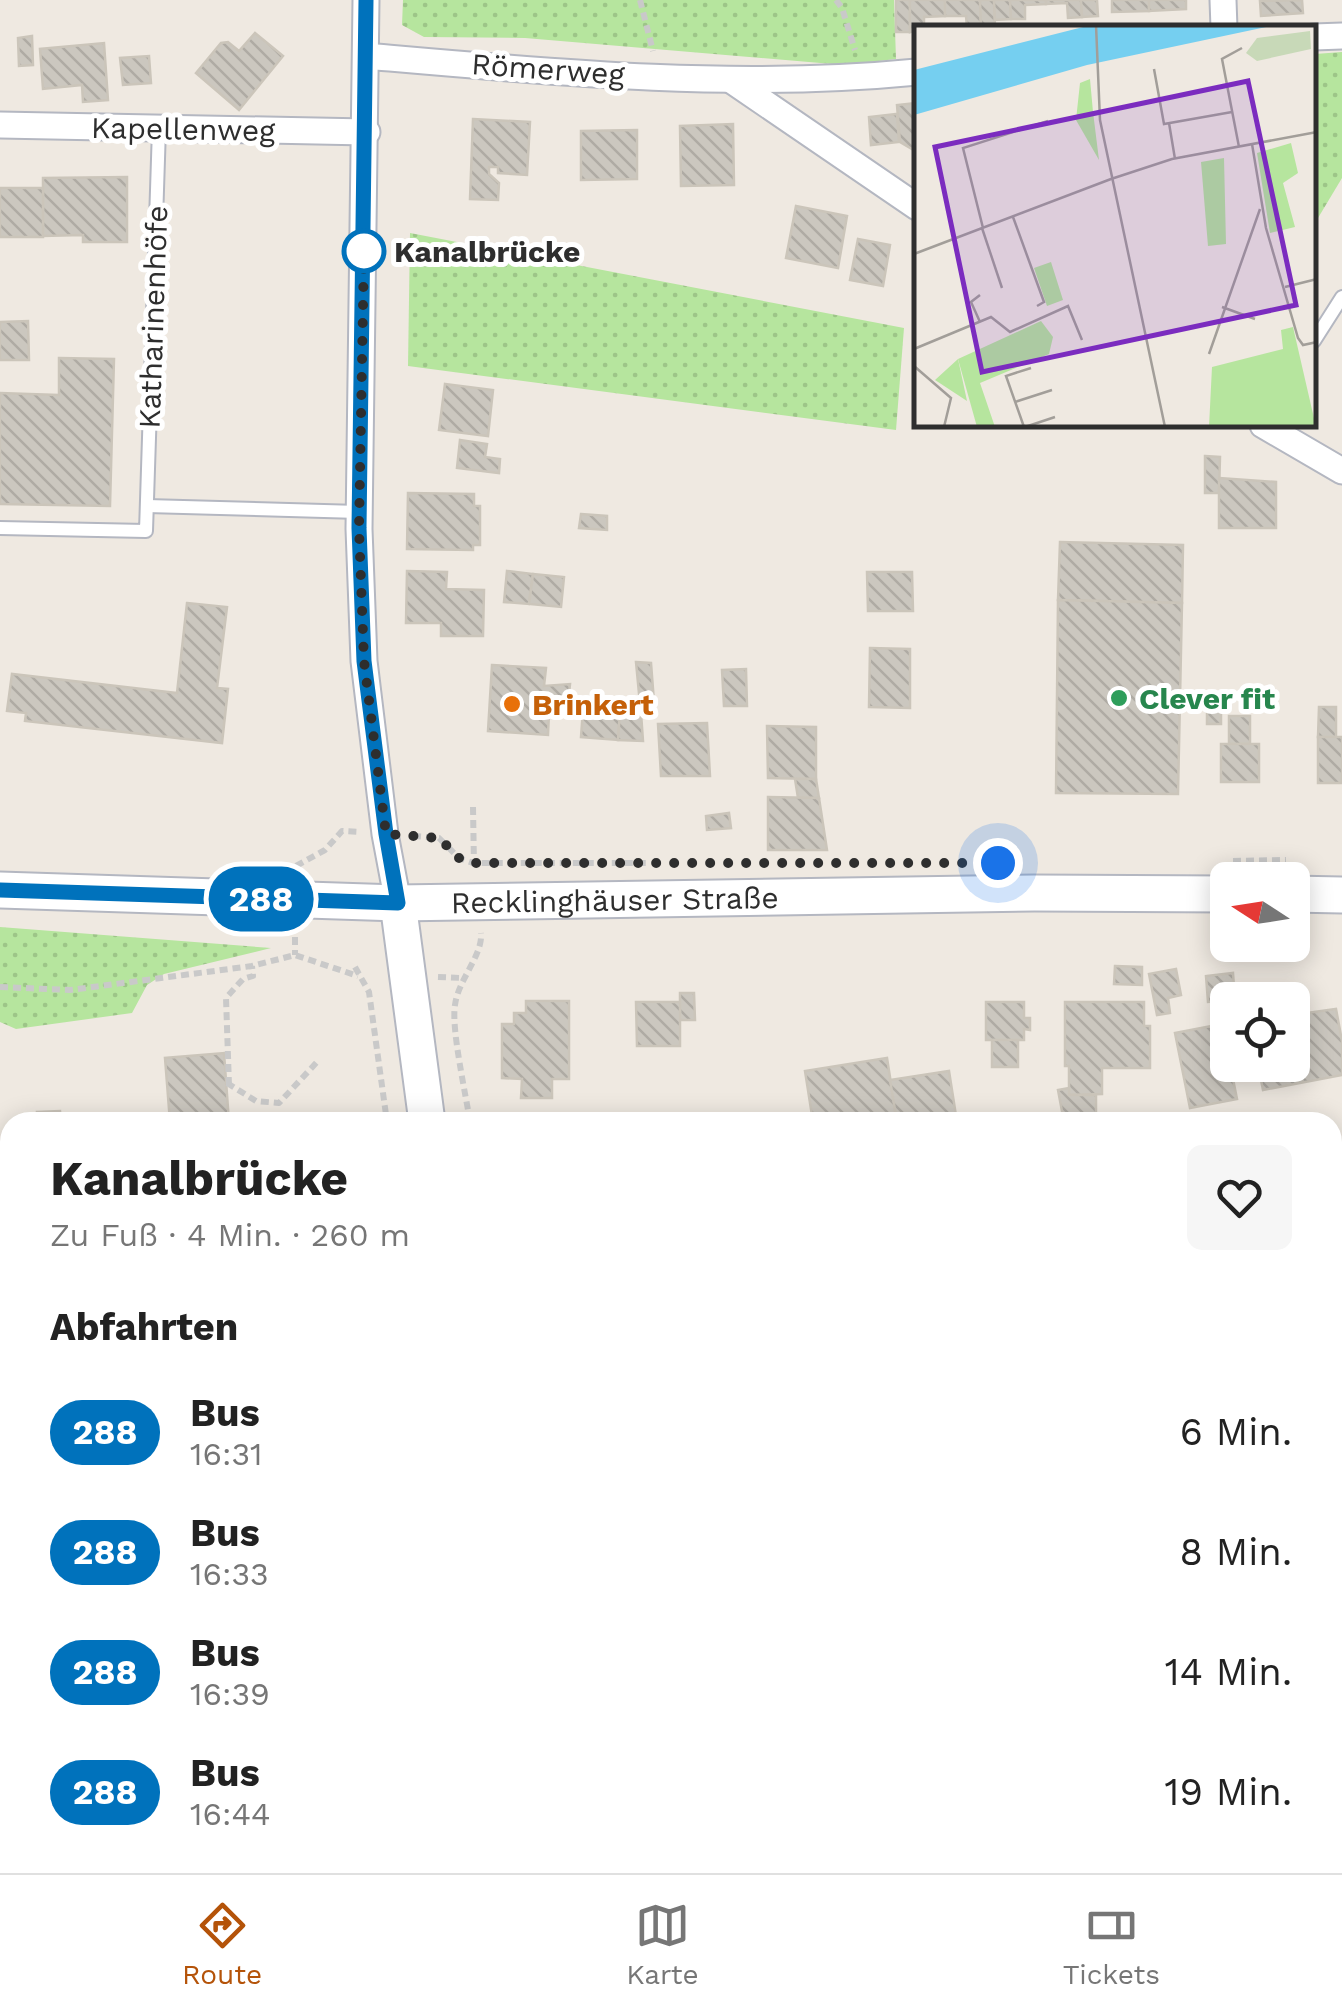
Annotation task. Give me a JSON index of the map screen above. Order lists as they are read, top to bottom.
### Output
{
  "streets": {
    "main road": ["Recklinghäuser Straße"],
    "street": ["Römerweg", "Kapellenweg"],
    "lane": ["Katharinenhöfe"]
  },
  "crossings": [
    ["Kapellenweg", "Katharinenhöfe"]
  ],
  "places": ["Kanalbrücke", "Clever fit", "Brinkert"],
  "lines": ["bus line 288"],
  "north": "left",
  "page": {
    "on_map": "288",
    "heading": [
      ["Kanalbrücke", "Zu Fuß · 4 Min. · 260 m"],
      "Abfahrten"
    ],
    "list": [
      {
        "mark": "288",
        "name": "Bus",
        "note": "16:31",
        "value": "6 Min."
      },
      {
        "mark": "288",
        "name": "Bus",
        "note": "16:33",
        "value": "8 Min."
      },
      {
        "mark": "288",
        "name": "Bus",
        "note": "16:39",
        "value": "14 Min."
      },
      {
        "mark": "288",
        "name": "Bus",
        "note": "16:44",
        "value": "19 Min."
      }
    ],
    "tabs": ["Route", "Karte", "Tickets"]
  }
}
